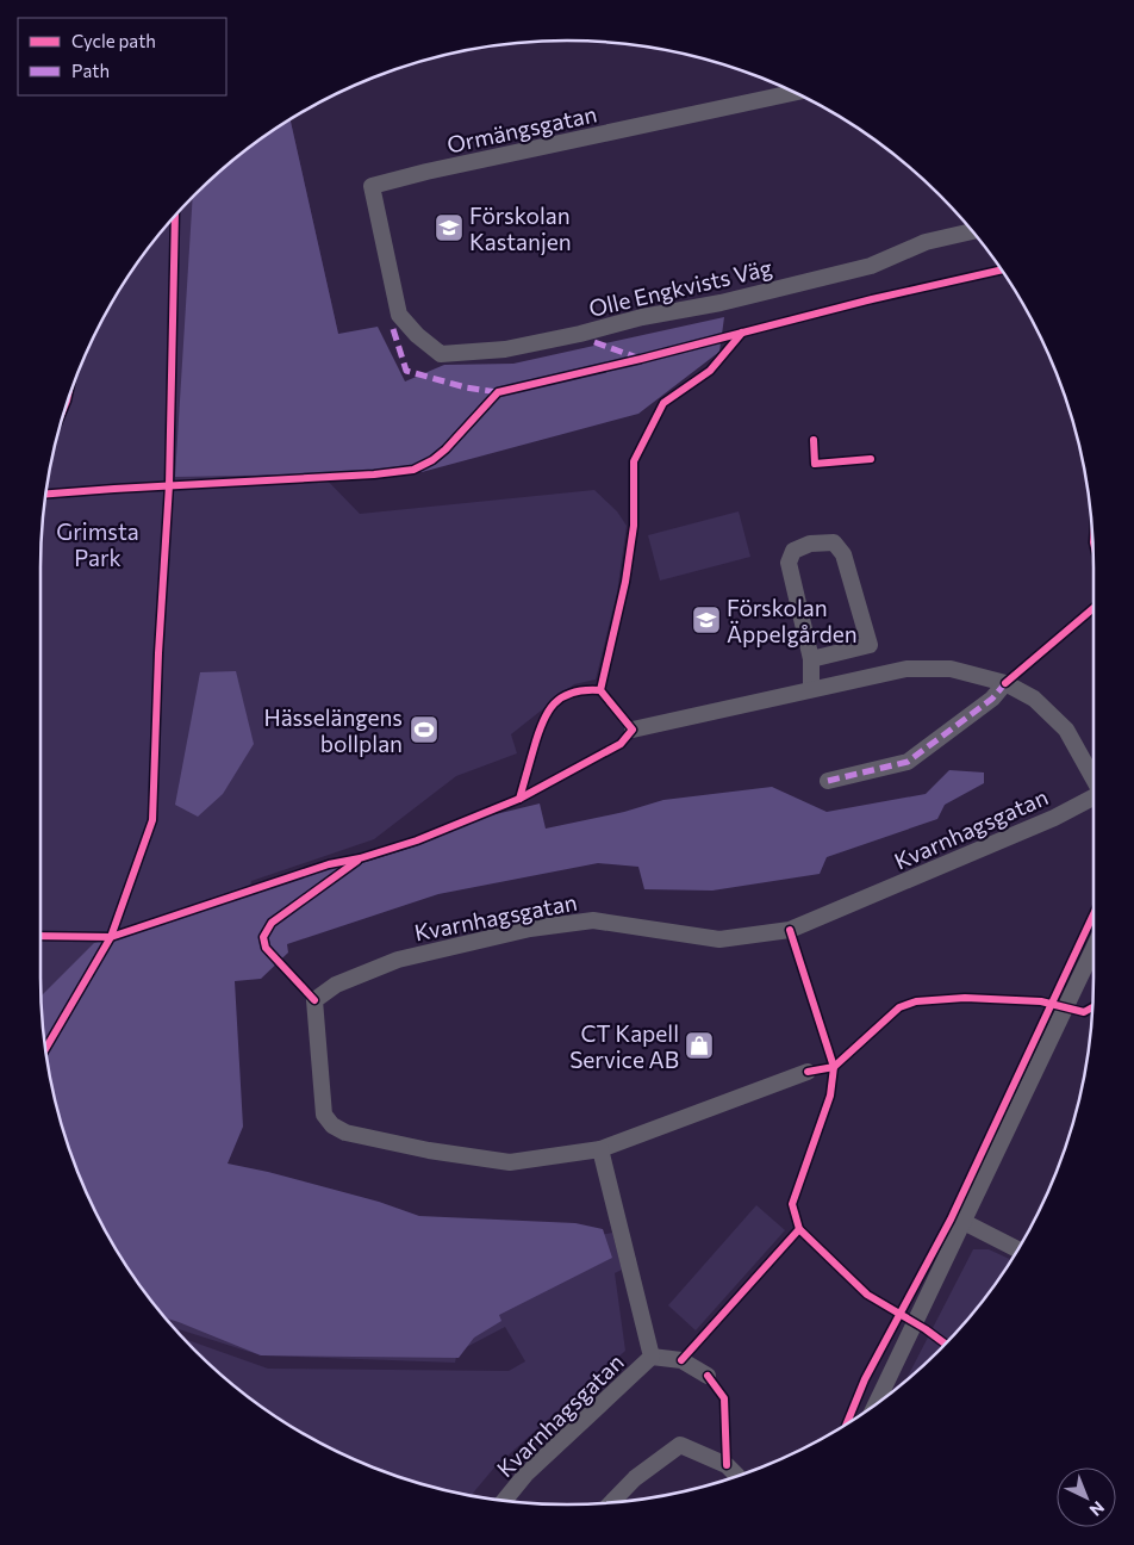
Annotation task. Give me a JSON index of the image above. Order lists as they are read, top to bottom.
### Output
{
  "streets": {
    "street": ["Ormängsgatan", "Olle Engkvists Väg", "Kvarnhagsgatan"]
  },
  "crossings": [
    ["Ormängsgatan", "Olle Engkvists Väg"]
  ],
  "parks": ["Grimsta Park"],
  "places": {
    "school or university": ["Förskolan Kastanjen", "Förskolan Äppelgården"],
    "sports": ["Hässelängens bollplan"],
    "shop": ["CT Kapell Service AB"]
  },
  "legend": ["Cycle path", "Path"],
  "north": "bottom right"
}
